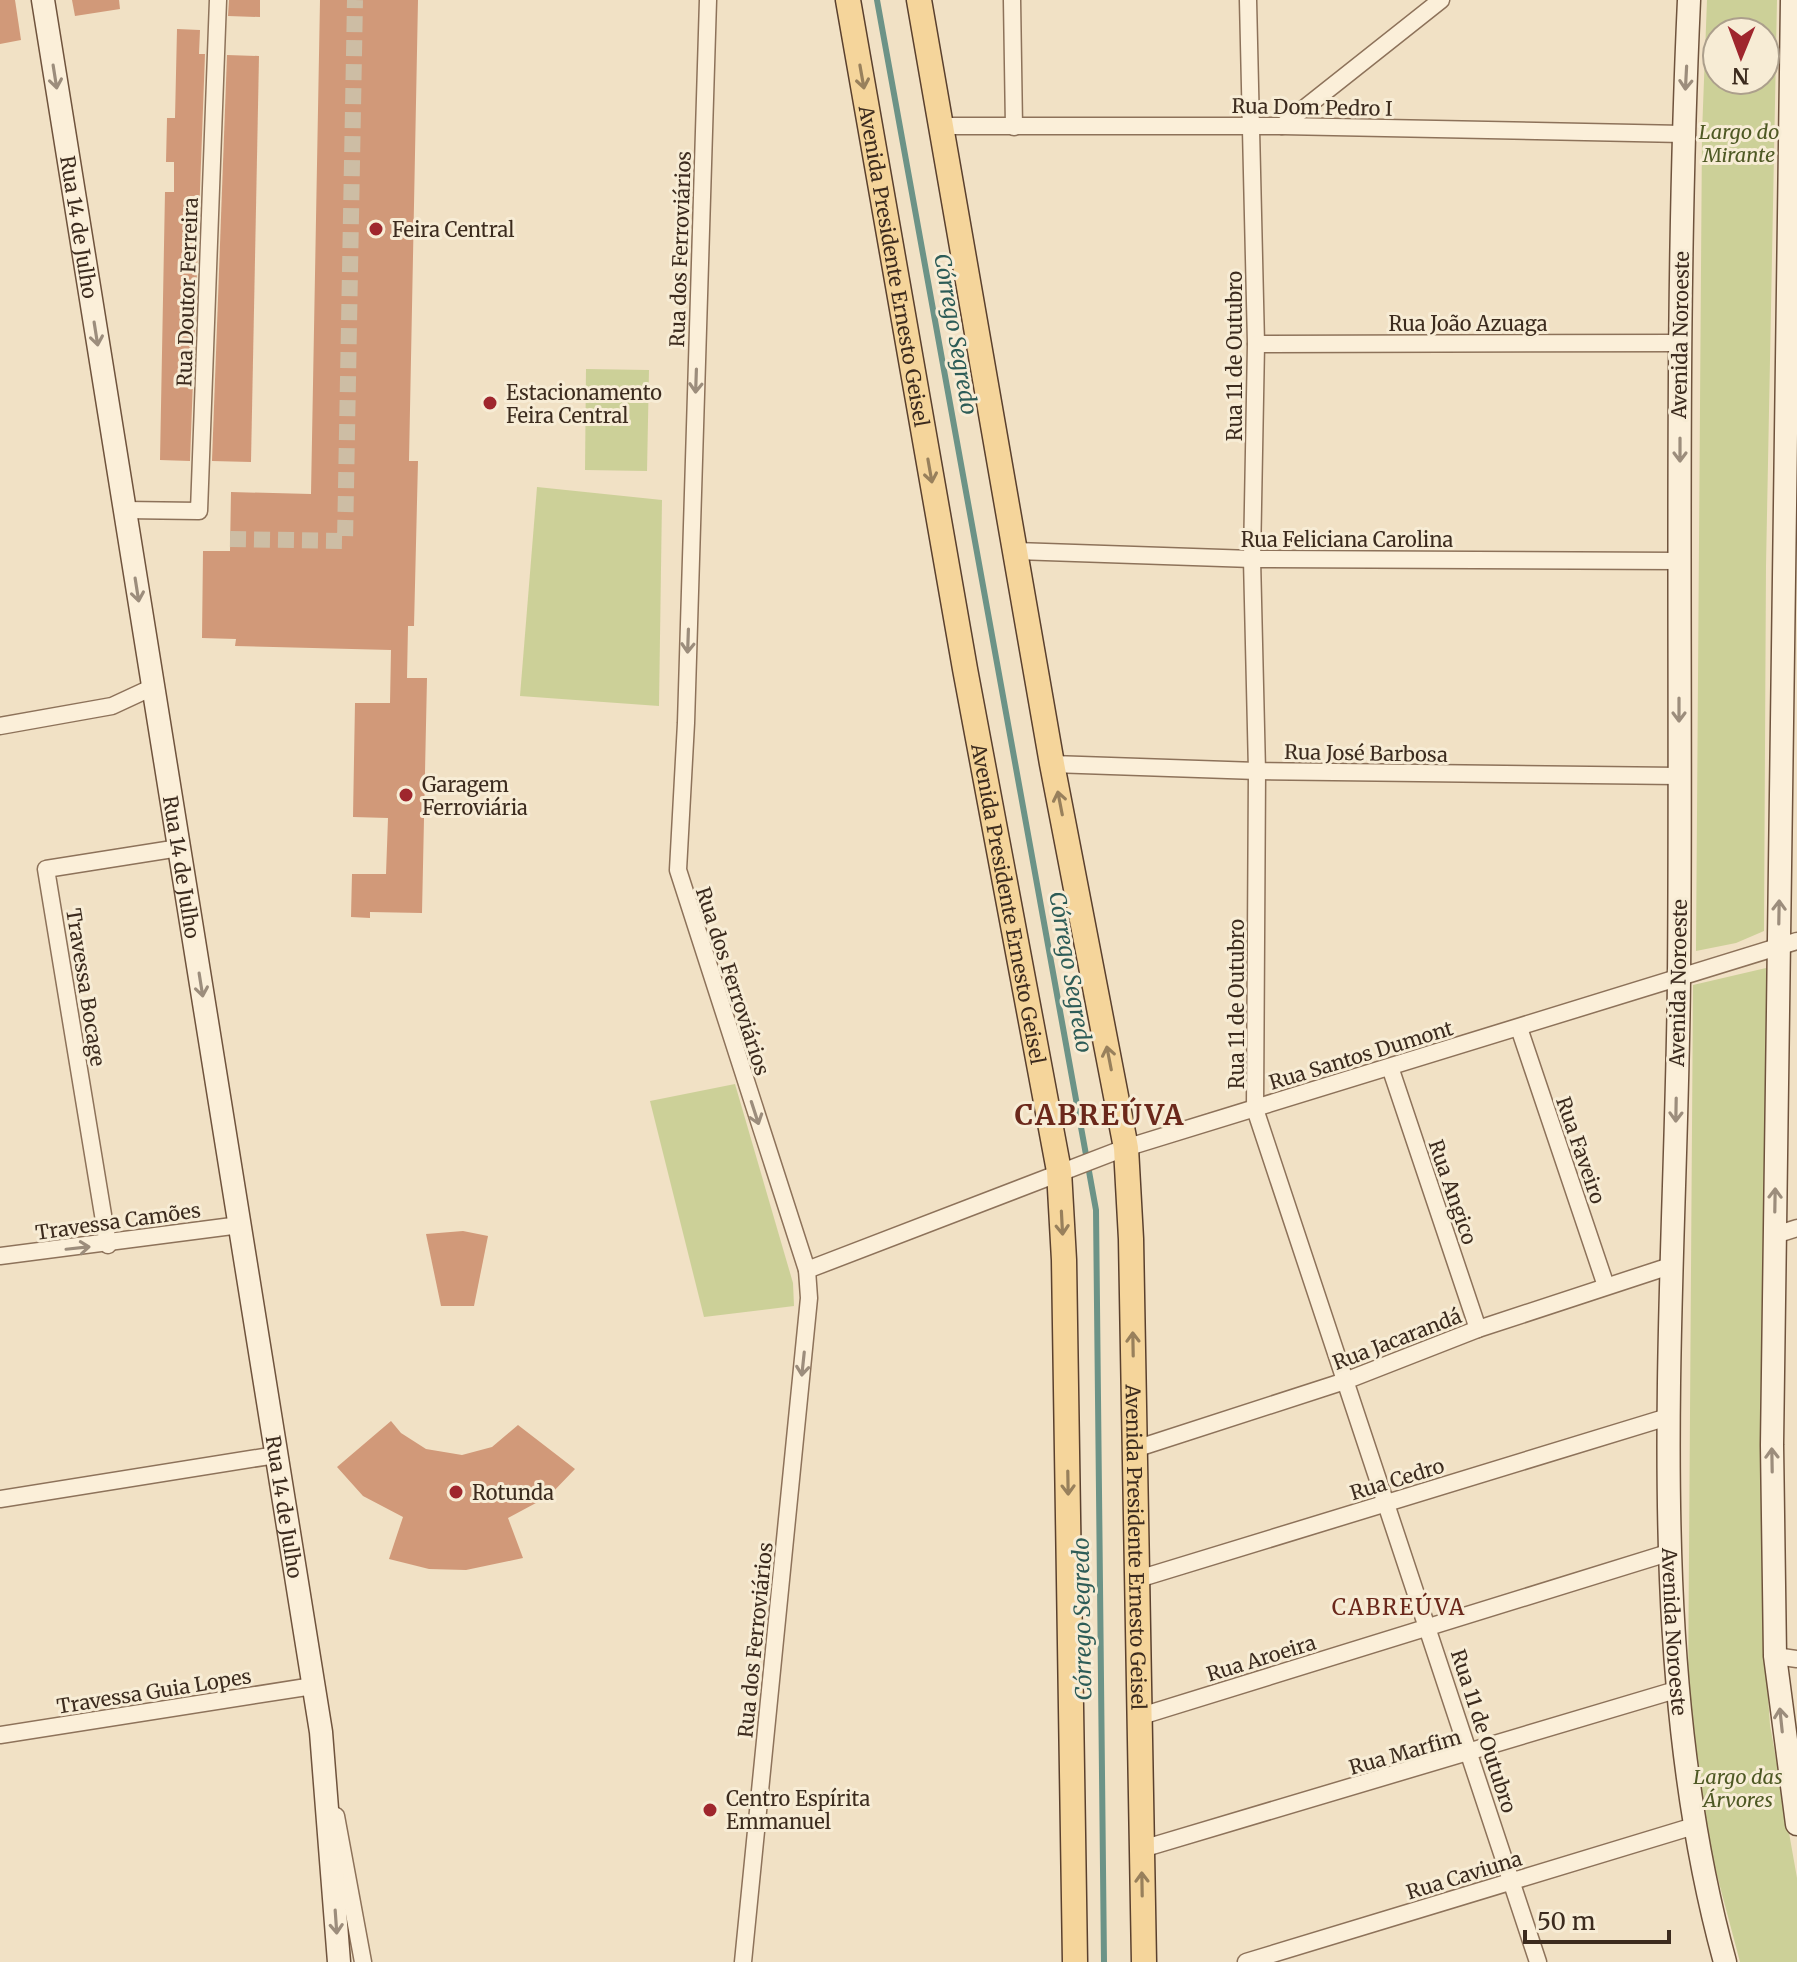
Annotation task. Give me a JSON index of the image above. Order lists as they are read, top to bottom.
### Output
{
  "streets": {
    "main road": ["Rua 14 de Julho", "Avenida Presidente Ernesto Geisel", "Avenida Noroeste"],
    "street": [
      "Rua Dom Pedro I",
      "Rua dos Ferroviários",
      "Rua Doutor Ferreira",
      "Rua João Azuaga",
      "Rua 11 de Outubro",
      "Rua Feliciana Carolina",
      "Rua José Barbosa",
      "Travessa Bocage",
      "Rua Santos Dumont",
      "Rua Faveiro",
      "Rua Angico",
      "Travessa Camões",
      "Rua Jacarandá",
      "Rua Cedro",
      "Rua Aroeira",
      "Travessa Guia Lopes",
      "Rua Marfim",
      "Rua Caviuna"
    ]
  },
  "crossings": [
    ["Rua Dom Pedro I", "Avenida Presidente Ernesto Geisel"],
    ["Rua Dom Pedro I", "Avenida Noroeste"],
    ["Rua Dom Pedro I", "Rua 11 de Outubro"],
    ["Rua 14 de Julho", "Rua Doutor Ferreira"],
    ["Rua 14 de Julho", "Travessa Bocage"],
    ["Rua 14 de Julho", "Travessa Camões"],
    ["Rua 14 de Julho", "Travessa Guia Lopes"],
    ["Rua dos Ferroviários", "Rua Santos Dumont"],
    ["Avenida Presidente Ernesto Geisel", "Rua Feliciana Carolina"],
    ["Avenida Presidente Ernesto Geisel", "Rua José Barbosa"],
    ["Avenida Presidente Ernesto Geisel", "Rua Santos Dumont"],
    ["Avenida Presidente Ernesto Geisel", "Rua Jacarandá"],
    ["Avenida Presidente Ernesto Geisel", "Rua Cedro"],
    ["Avenida Presidente Ernesto Geisel", "Rua Aroeira"],
    ["Avenida Presidente Ernesto Geisel", "Rua Marfim"],
    ["Rua João Azuaga", "Avenida Noroeste"],
    ["Rua João Azuaga", "Rua 11 de Outubro"],
    ["Avenida Noroeste", "Rua Feliciana Carolina"],
    ["Avenida Noroeste", "Rua José Barbosa"],
    ["Avenida Noroeste", "Rua Santos Dumont"],
    ["Avenida Noroeste", "Rua Jacarandá"],
    ["Avenida Noroeste", "Rua Cedro"],
    ["Avenida Noroeste", "Rua Aroeira"],
    ["Avenida Noroeste", "Rua Marfim"],
    ["Avenida Noroeste", "Rua Caviuna"],
    ["Rua 11 de Outubro", "Rua Feliciana Carolina"],
    ["Rua 11 de Outubro", "Rua José Barbosa"],
    ["Rua 11 de Outubro", "Rua Santos Dumont"],
    ["Rua 11 de Outubro", "Rua Jacarandá"],
    ["Rua 11 de Outubro", "Rua Cedro"],
    ["Rua 11 de Outubro", "Rua Aroeira"],
    ["Rua 11 de Outubro", "Rua Marfim"],
    ["Rua 11 de Outubro", "Rua Caviuna"],
    ["Travessa Bocage", "Travessa Camões"],
    ["Rua Santos Dumont", "Rua Faveiro"],
    ["Rua Santos Dumont", "Rua Angico"],
    ["Rua Faveiro", "Rua Jacarandá"],
    ["Rua Angico", "Rua Jacarandá"]
  ],
  "one_way": ["Rua 14 de Julho", "Rua dos Ferroviários", "Travessa Camões"],
  "districts": ["CABREÚVA", "CABREÚVA"],
  "water": ["Córrego Segredo"],
  "parks": ["Largo do Mirante", "Largo das Árvores"],
  "places": [
    "Feira Central",
    "Estacionamento Feira Central",
    "Garagem Ferroviária",
    "Rotunda",
    "Centro Espírita Emmanuel"
  ],
  "scale_bar": "50 m",
  "north": "bottom"
}
